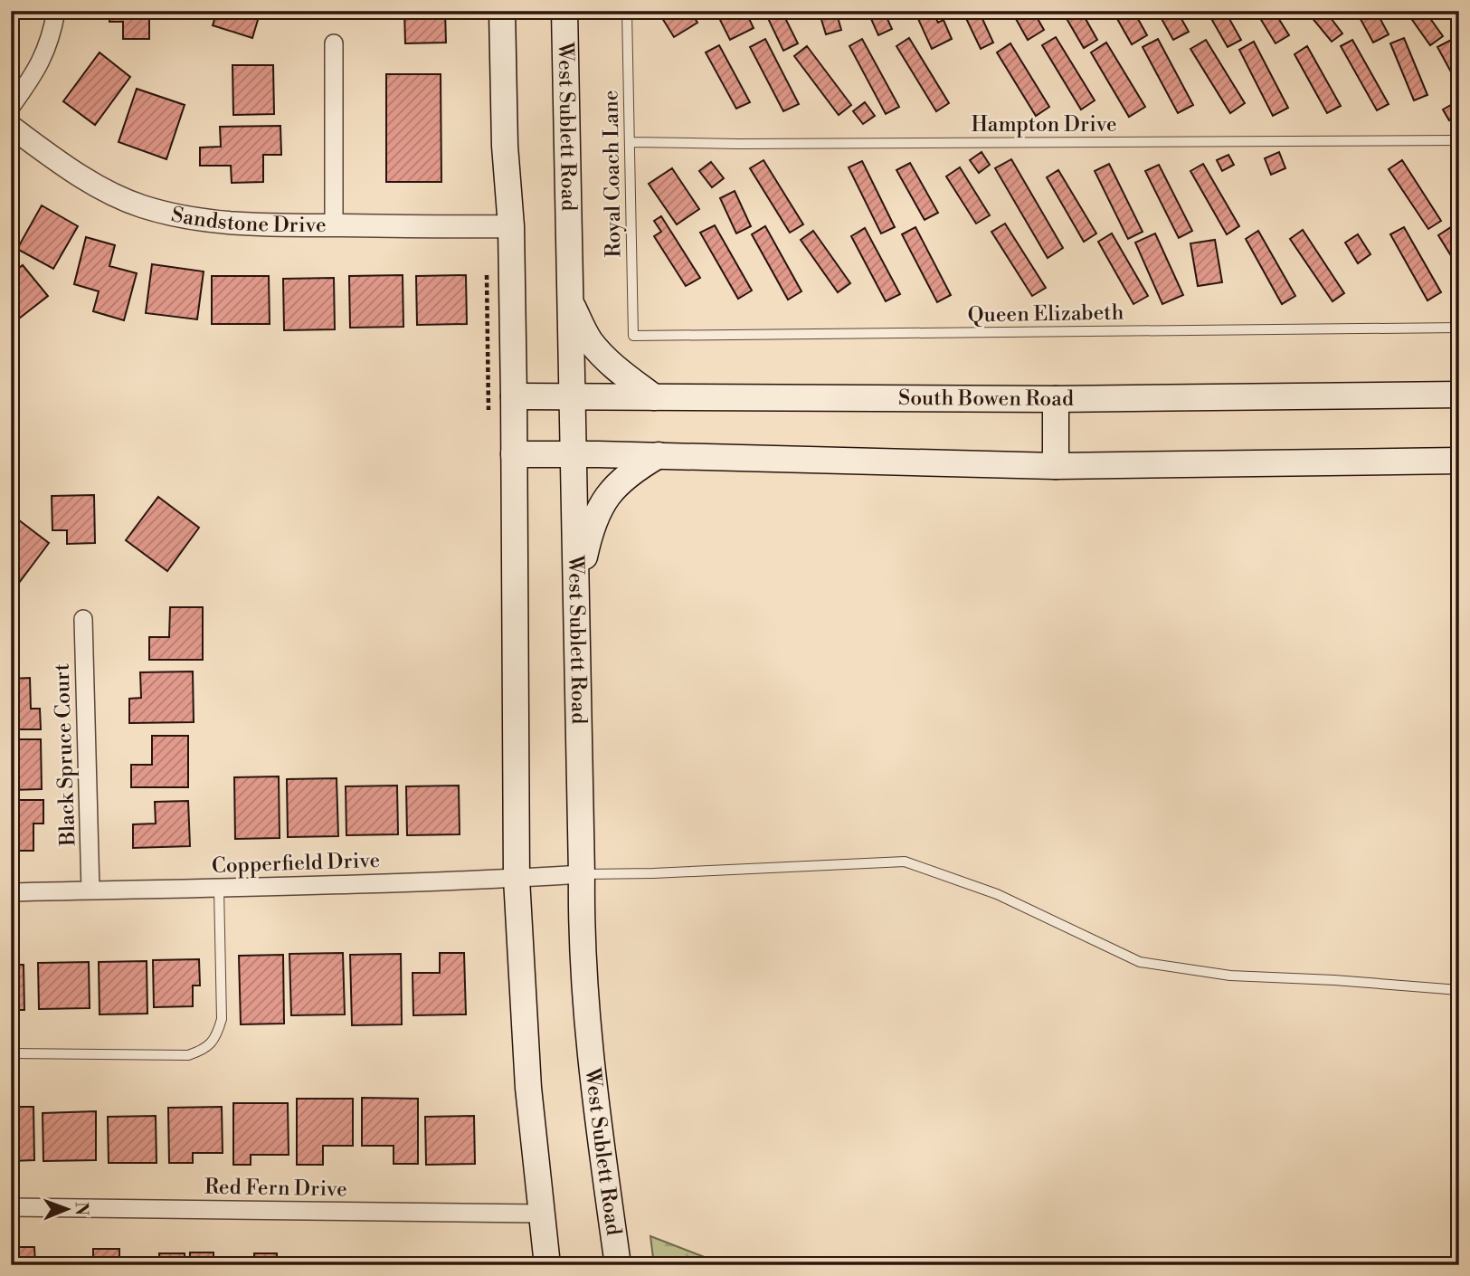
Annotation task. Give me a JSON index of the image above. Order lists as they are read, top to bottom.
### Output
{
  "streets": {
    "main road": ["West Sublett Road", "South Bowen Road"],
    "street": [
      "Sandstone Drive",
      "Black Spruce Court",
      "Copperfield Drive",
      "Red Fern Drive"
    ],
    "lane": ["Hampton Drive", "Royal Coach Lane", "Queen Elizabeth"]
  },
  "crossings": [
    ["Hampton Drive", "Royal Coach Lane"],
    ["West Sublett Road", "South Bowen Road"],
    ["West Sublett Road", "Copperfield Drive"],
    ["Royal Coach Lane", "Queen Elizabeth"],
    ["Black Spruce Court", "Copperfield Drive"]
  ],
  "north": "right"
}
